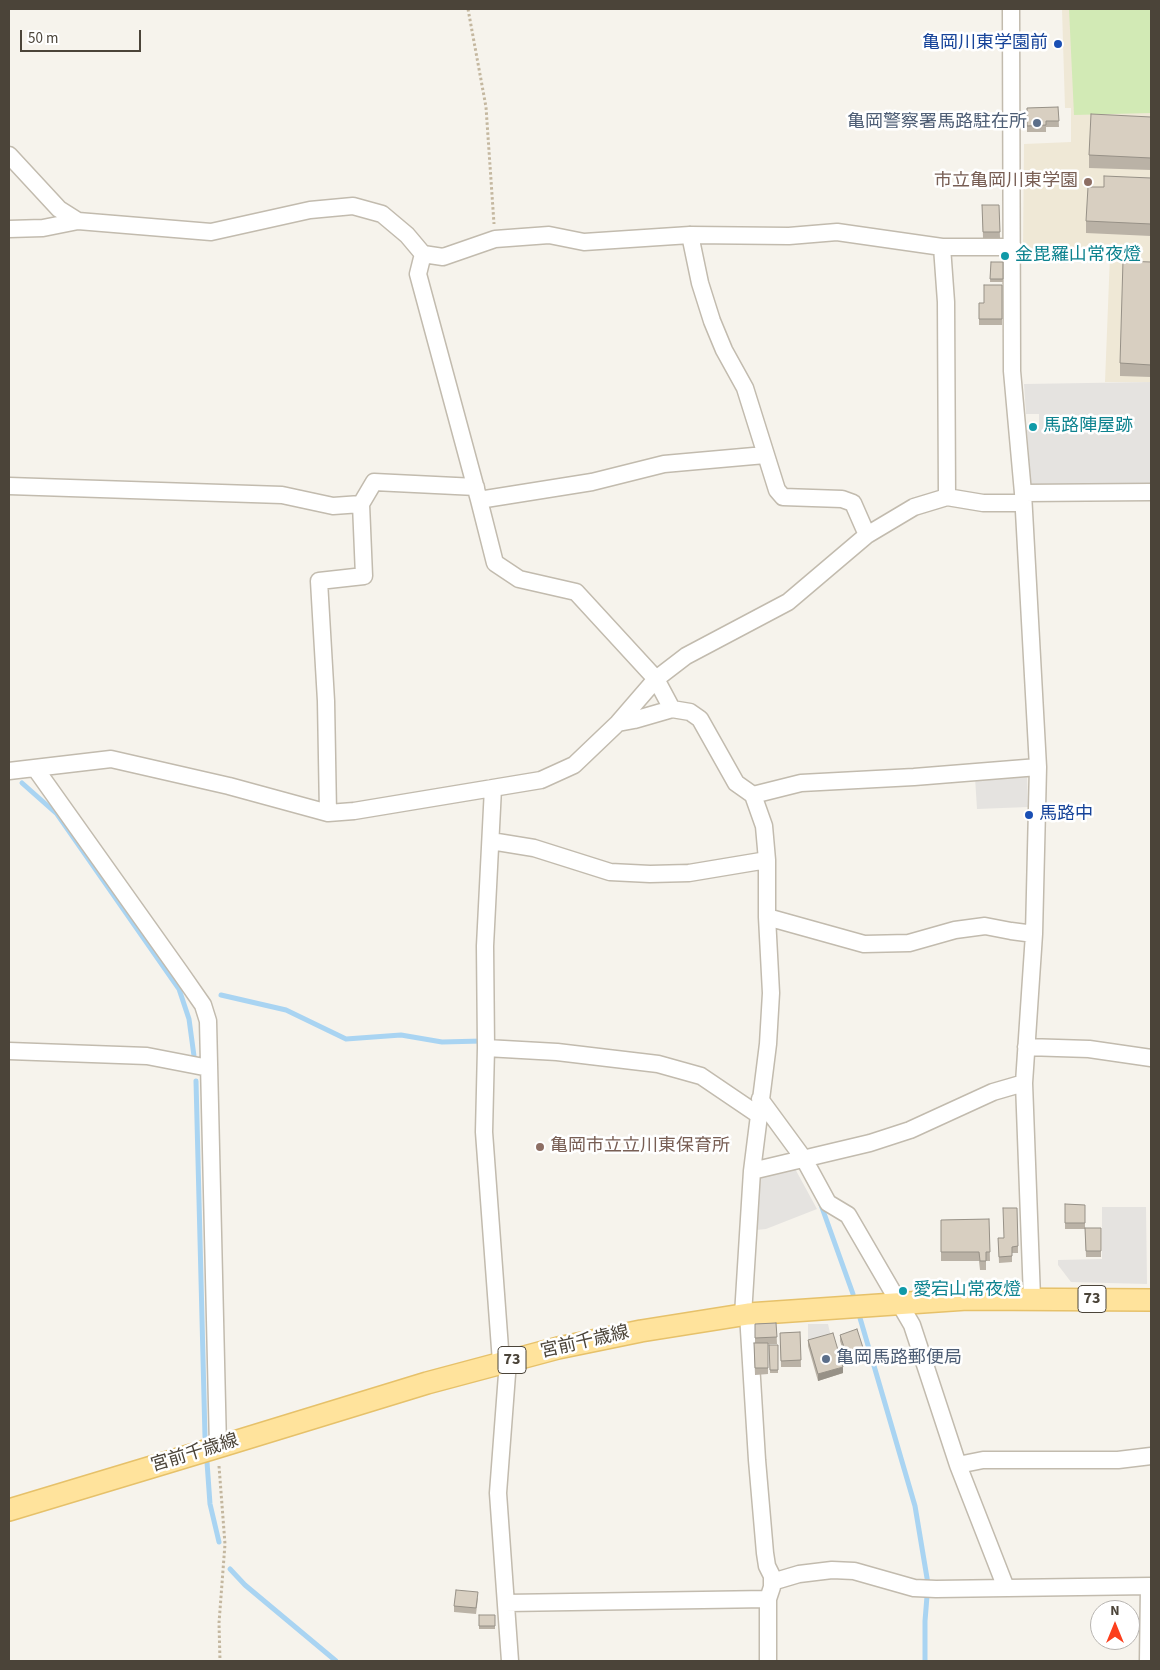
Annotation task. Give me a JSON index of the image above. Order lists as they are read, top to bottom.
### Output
{
  "streets": {
    "main road": ["73", "宮前千歳線"]
  },
  "places": [
    "亀岡川東学園前",
    "亀岡警察署馬路駐在所",
    "市立亀岡川東学園",
    "金毘羅山常夜燈",
    "馬路陣屋跡",
    "馬路中",
    "亀岡市立立川東保育所",
    "愛宕山常夜燈",
    "亀岡馬路郵便局"
  ],
  "scale_bar": "50 m",
  "north": "top"
}
